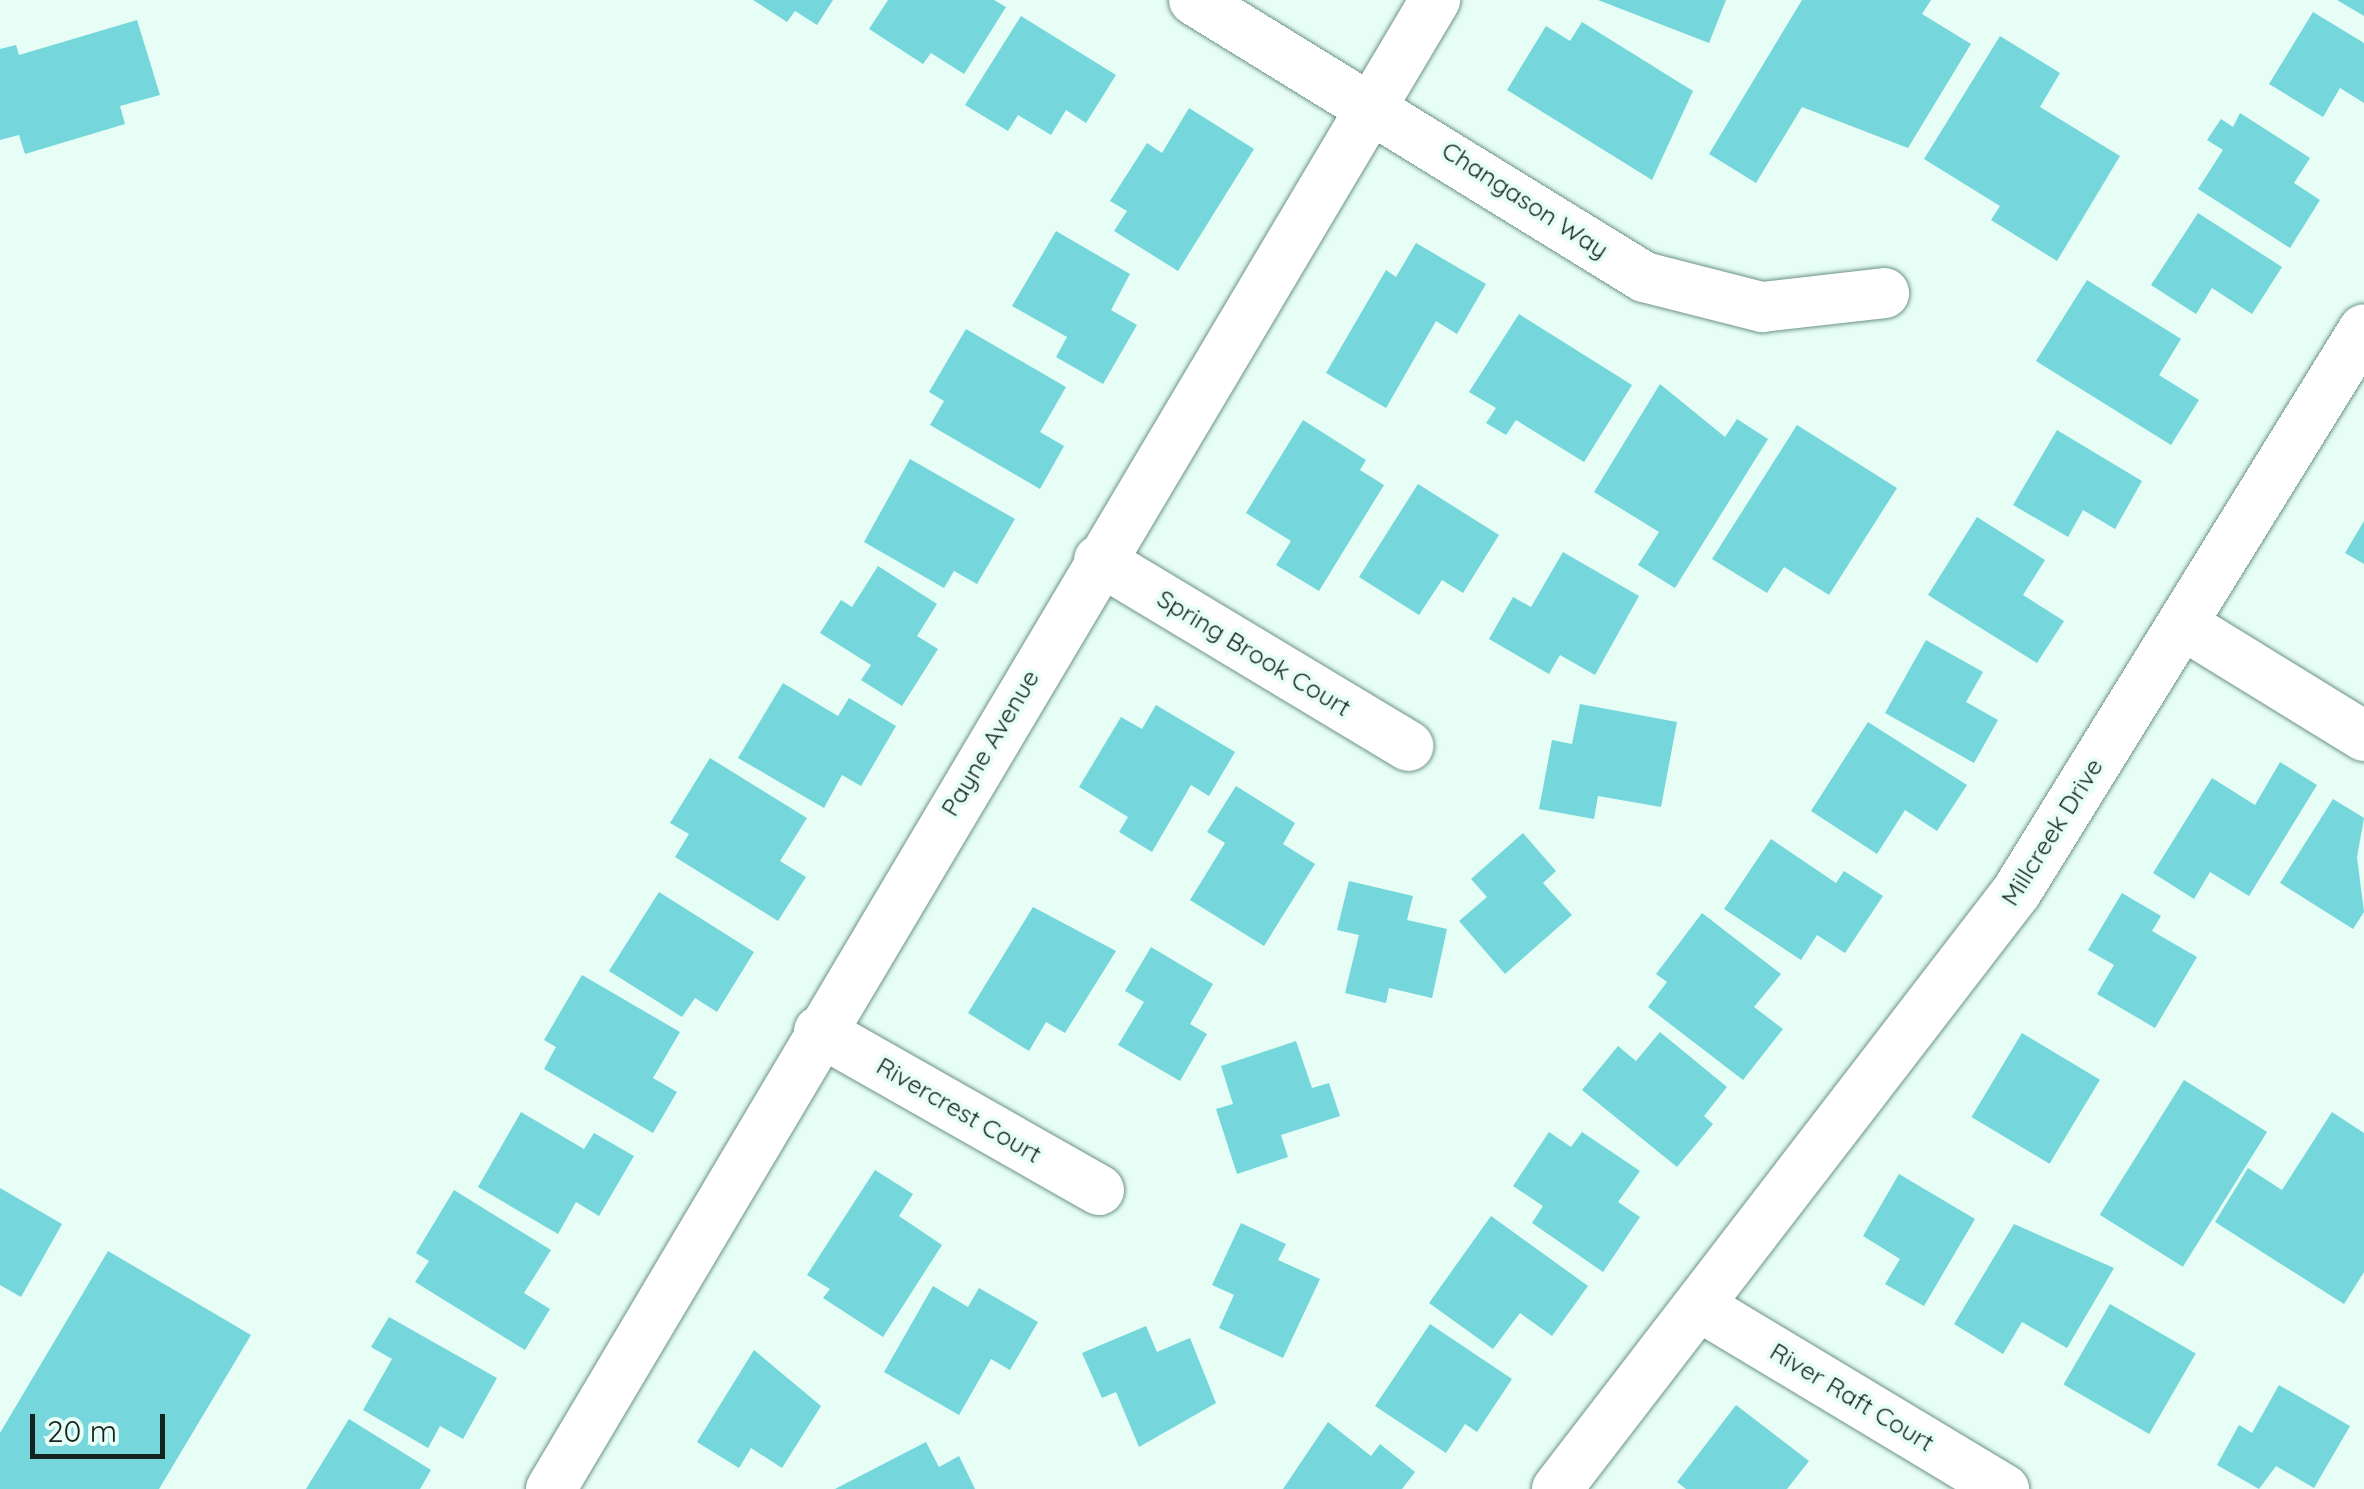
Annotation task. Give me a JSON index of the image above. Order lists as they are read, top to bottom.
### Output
{
  "streets": {
    "street": [
      "Changason Way",
      "Spring Brook Court",
      "Payne Avenue",
      "Millcreek Drive",
      "Rivercrest Court",
      "River Raft Court"
    ]
  },
  "crossings": [
    ["Changason Way", "Payne Avenue"],
    ["Spring Brook Court", "Payne Avenue"],
    ["Payne Avenue", "Rivercrest Court"],
    ["Millcreek Drive", "River Raft Court"]
  ],
  "scale_bar": "20 m"
}
